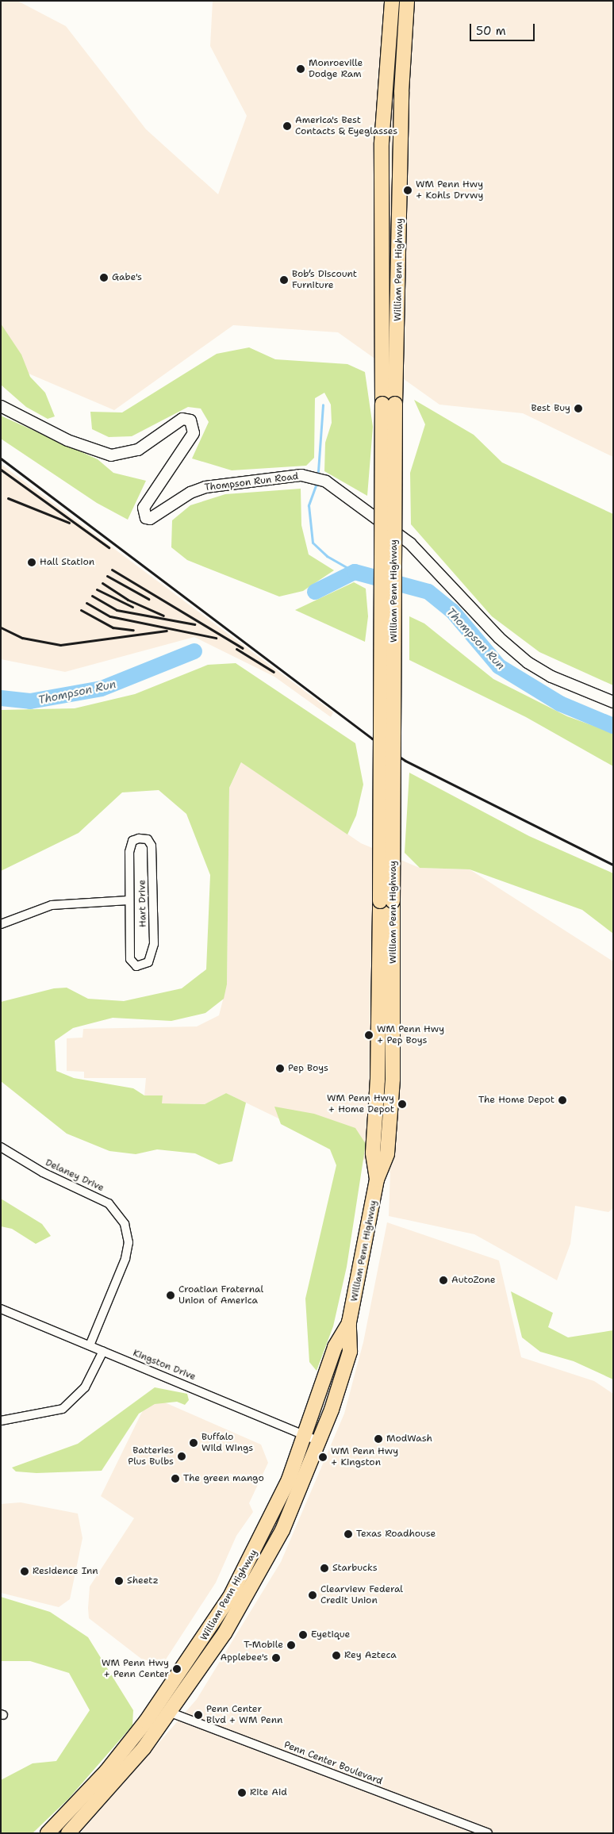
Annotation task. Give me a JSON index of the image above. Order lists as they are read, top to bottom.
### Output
{
  "streets": {
    "highway": ["William Penn Highway"],
    "street": [
      "Thompson Run Road",
      "Hart Drive",
      "Delaney Drive",
      "Kingston Drive",
      "Penn Center Boulevard"
    ]
  },
  "crossings": [
    ["William Penn Highway", "Kingston Drive"],
    ["William Penn Highway", "Penn Center Boulevard"],
    ["Delaney Drive", "Kingston Drive"]
  ],
  "water": ["Thompson Run"],
  "places": [
    "Monroeville Dodge Ram",
    "America's Best Contacts & Eyeglasses",
    "WM Penn Hwy + Kohls Drvwy",
    "Gabe's",
    "Bob’s Discount Furniture",
    "Best Buy",
    "Hall Station",
    "WM Penn Hwy + Pep Boys",
    "Pep Boys",
    "The Home Depot",
    "WM Penn Hwy + Home Depot",
    "AutoZone",
    "Croatian Fraternal Union of America",
    "ModWash",
    "Buffalo Wild Wings",
    "Batteries Plus Bulbs",
    "WM Penn Hwy + Kingston",
    "The green mango",
    "Texas Roadhouse",
    "Starbucks",
    "Residence Inn",
    "Sheetz",
    "Clearview Federal Credit Union",
    "Eyetique",
    "T-Mobile",
    "Rey Azteca",
    "Applebee's",
    "WM Penn Hwy + Penn Center",
    "Penn Center Blvd + WM Penn",
    "Rite Aid"
  ],
  "scale_bar": "50 m"
}
